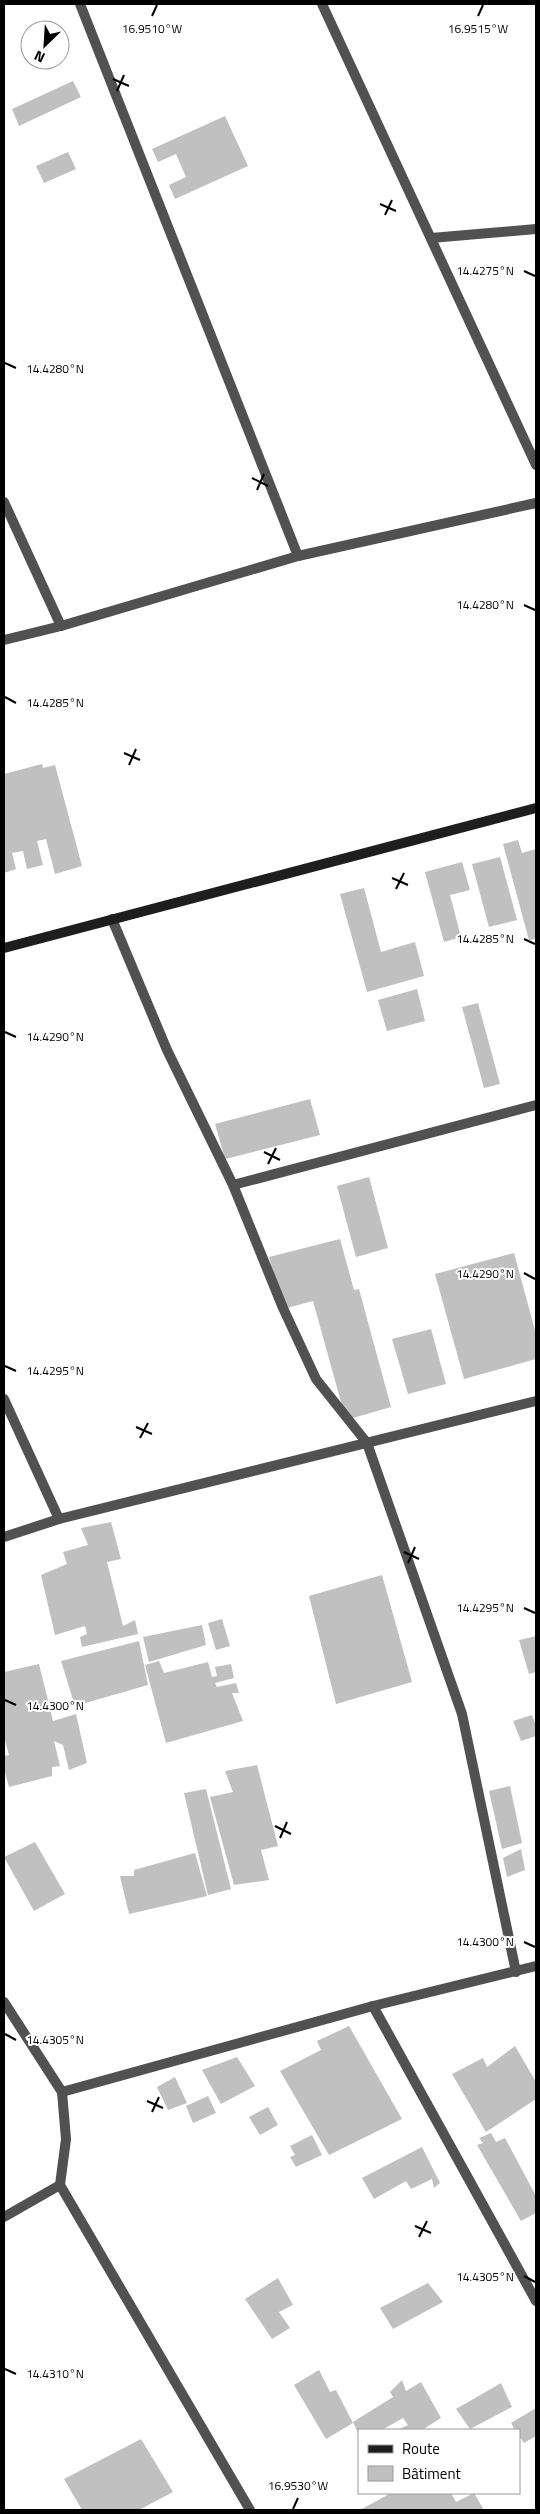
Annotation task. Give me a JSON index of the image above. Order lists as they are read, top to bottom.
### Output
{
  "legend": ["Route", "Bâtiment"],
  "north": "bottom left",
  "coordinates": [
    "16.9510°W",
    "16.9515°W",
    "14.4275°N",
    "14.4280°N",
    "14.4285°N",
    "14.4290°N",
    "14.4295°N",
    "14.4300°N",
    "14.4305°N",
    "14.4310°N",
    "16.9530°W"
  ]
}
